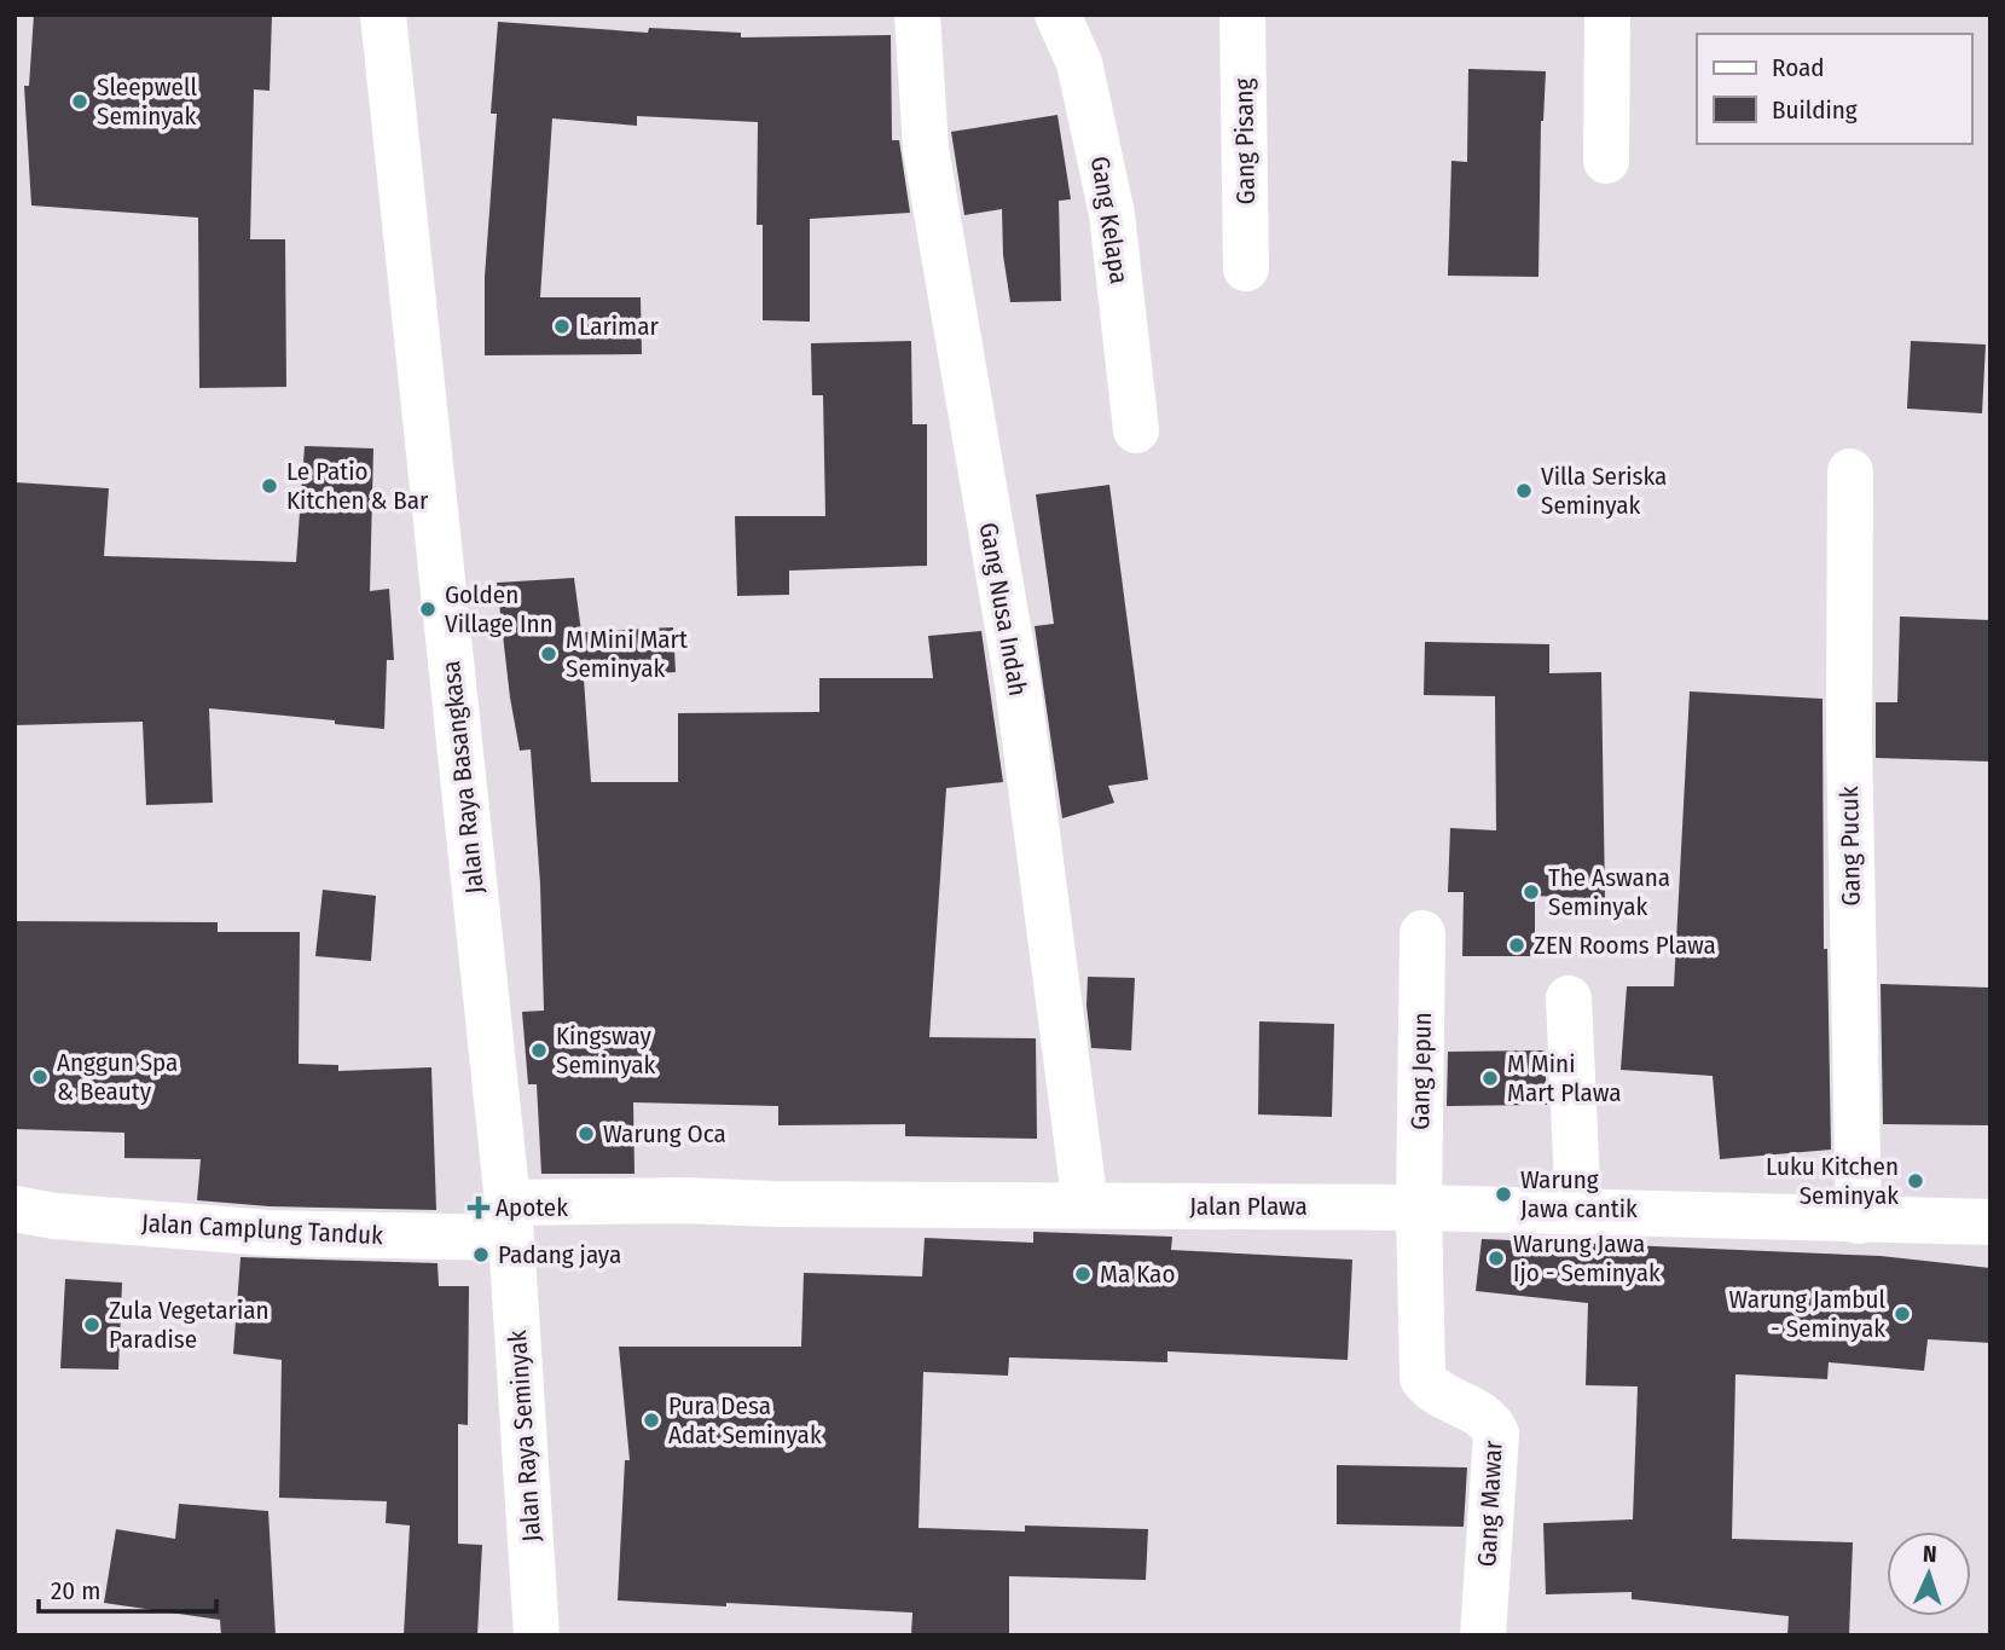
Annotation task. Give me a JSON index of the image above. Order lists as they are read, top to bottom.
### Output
{
  "streets": {
    "street": [
      "Gang Pisang",
      "Gang Kelapa",
      "Gang Nusa Indah",
      "Jalan Raya Basangkasa",
      "Gang Pucuk",
      "Gang Jepun",
      "Jalan Plawa",
      "Jalan Camplung Tanduk",
      "Jalan Raya Seminyak",
      "Gang Mawar"
    ]
  },
  "crossings": [
    ["Gang Nusa Indah", "Jalan Plawa"],
    ["Jalan Raya Basangkasa", "Jalan Plawa"],
    ["Jalan Raya Basangkasa", "Jalan Camplung Tanduk"],
    ["Jalan Raya Basangkasa", "Jalan Raya Seminyak"],
    ["Gang Pucuk", "Jalan Plawa"],
    ["Gang Jepun", "Jalan Plawa"],
    ["Gang Jepun", "Gang Mawar"],
    ["Jalan Plawa", "Jalan Camplung Tanduk"],
    ["Jalan Plawa", "Jalan Raya Seminyak"],
    ["Jalan Plawa", "Gang Mawar"],
    ["Jalan Camplung Tanduk", "Jalan Raya Seminyak"]
  ],
  "places": {
    "other": [
      "Sleepwell Seminyak",
      "Larimar",
      "Le Patio Kitchen & Bar",
      "Villa Seriska Seminyak",
      "Golden Village Inn",
      "M Mini Mart Seminyak",
      "The Aswana Seminyak",
      "ZEN Rooms Plawa",
      "Kingsway Seminyak",
      "Anggun Spa & Beauty",
      "M Mini Mart Plawa",
      "Warung Oca",
      "Luku Kitchen Seminyak",
      "Warung Jawa cantik",
      "Padang jaya",
      "Warung Jawa Ijo - Seminyak",
      "Ma Kao",
      "Warung Jambul - Seminyak",
      "Zula Vegetarian Paradise",
      "Pura Desa Adat Seminyak"
    ],
    "health": ["Apotek"]
  },
  "legend": ["Road", "Building"],
  "scale_bar": "20 m",
  "north": "top"
}
